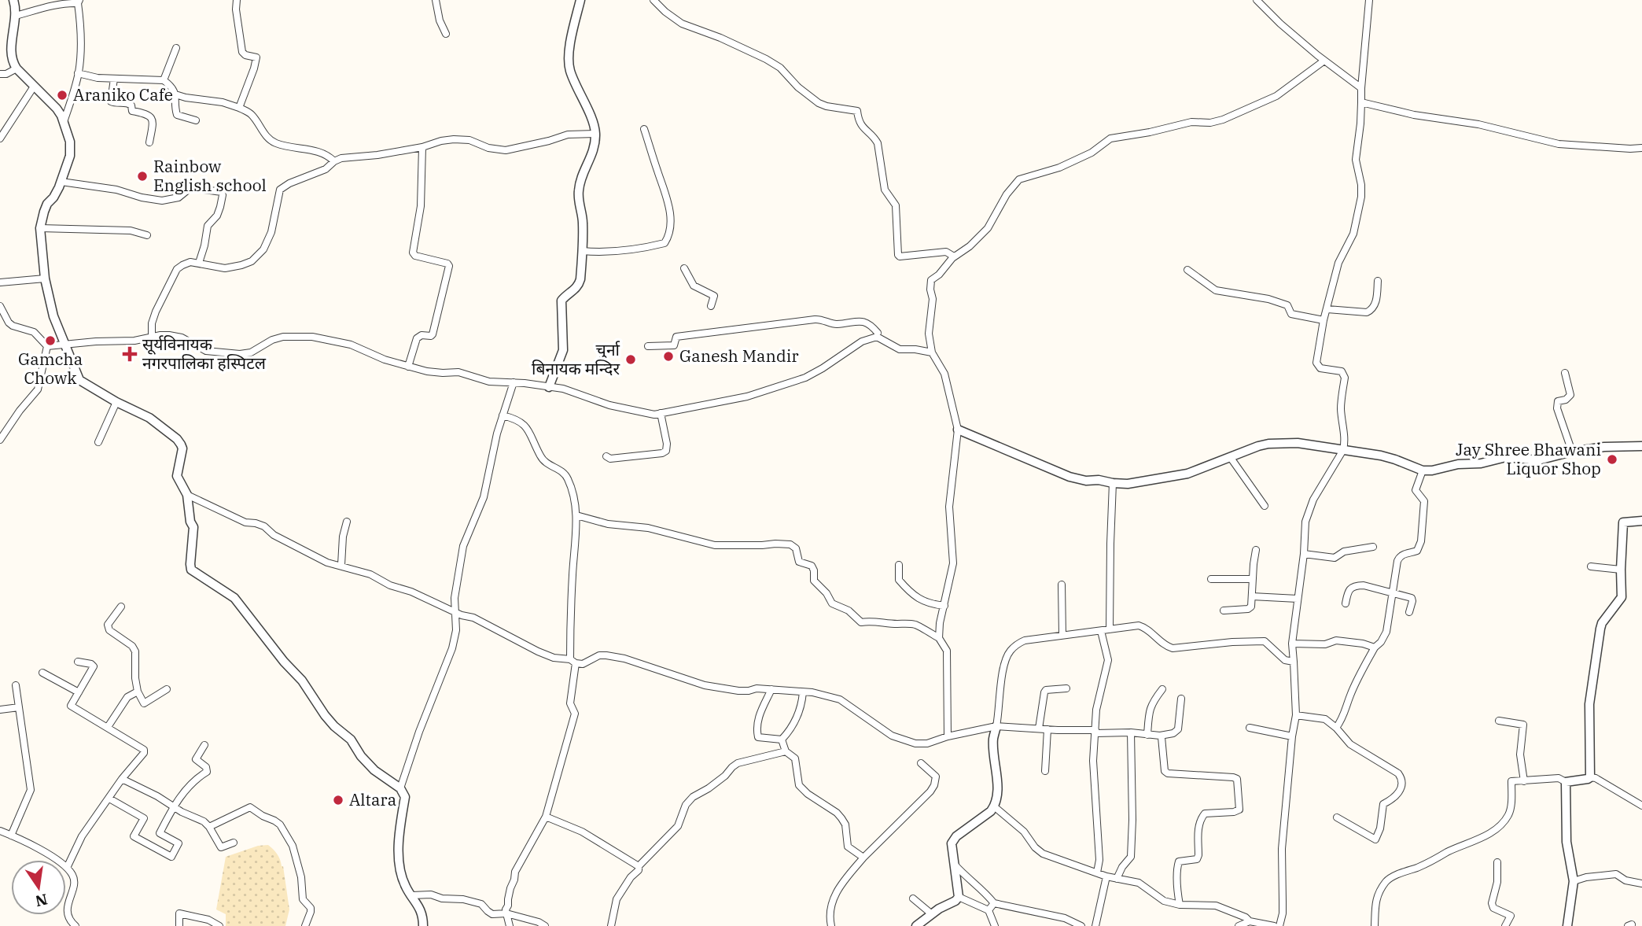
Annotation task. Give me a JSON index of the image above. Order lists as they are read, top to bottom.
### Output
{
  "places": {
    "other": [
      "Araniko Cafe",
      "Rainbow English school",
      "Gamcha Chowk",
      "Ganesh Mandir",
      "चुर्ना बिनायक मन्दिर",
      "Jay Shree Bhawani Liquor Shop",
      "Altara"
    ],
    "health": ["सूर्यविनायक नगरपालिका हस्पिटल"]
  },
  "north": "bottom"
}
